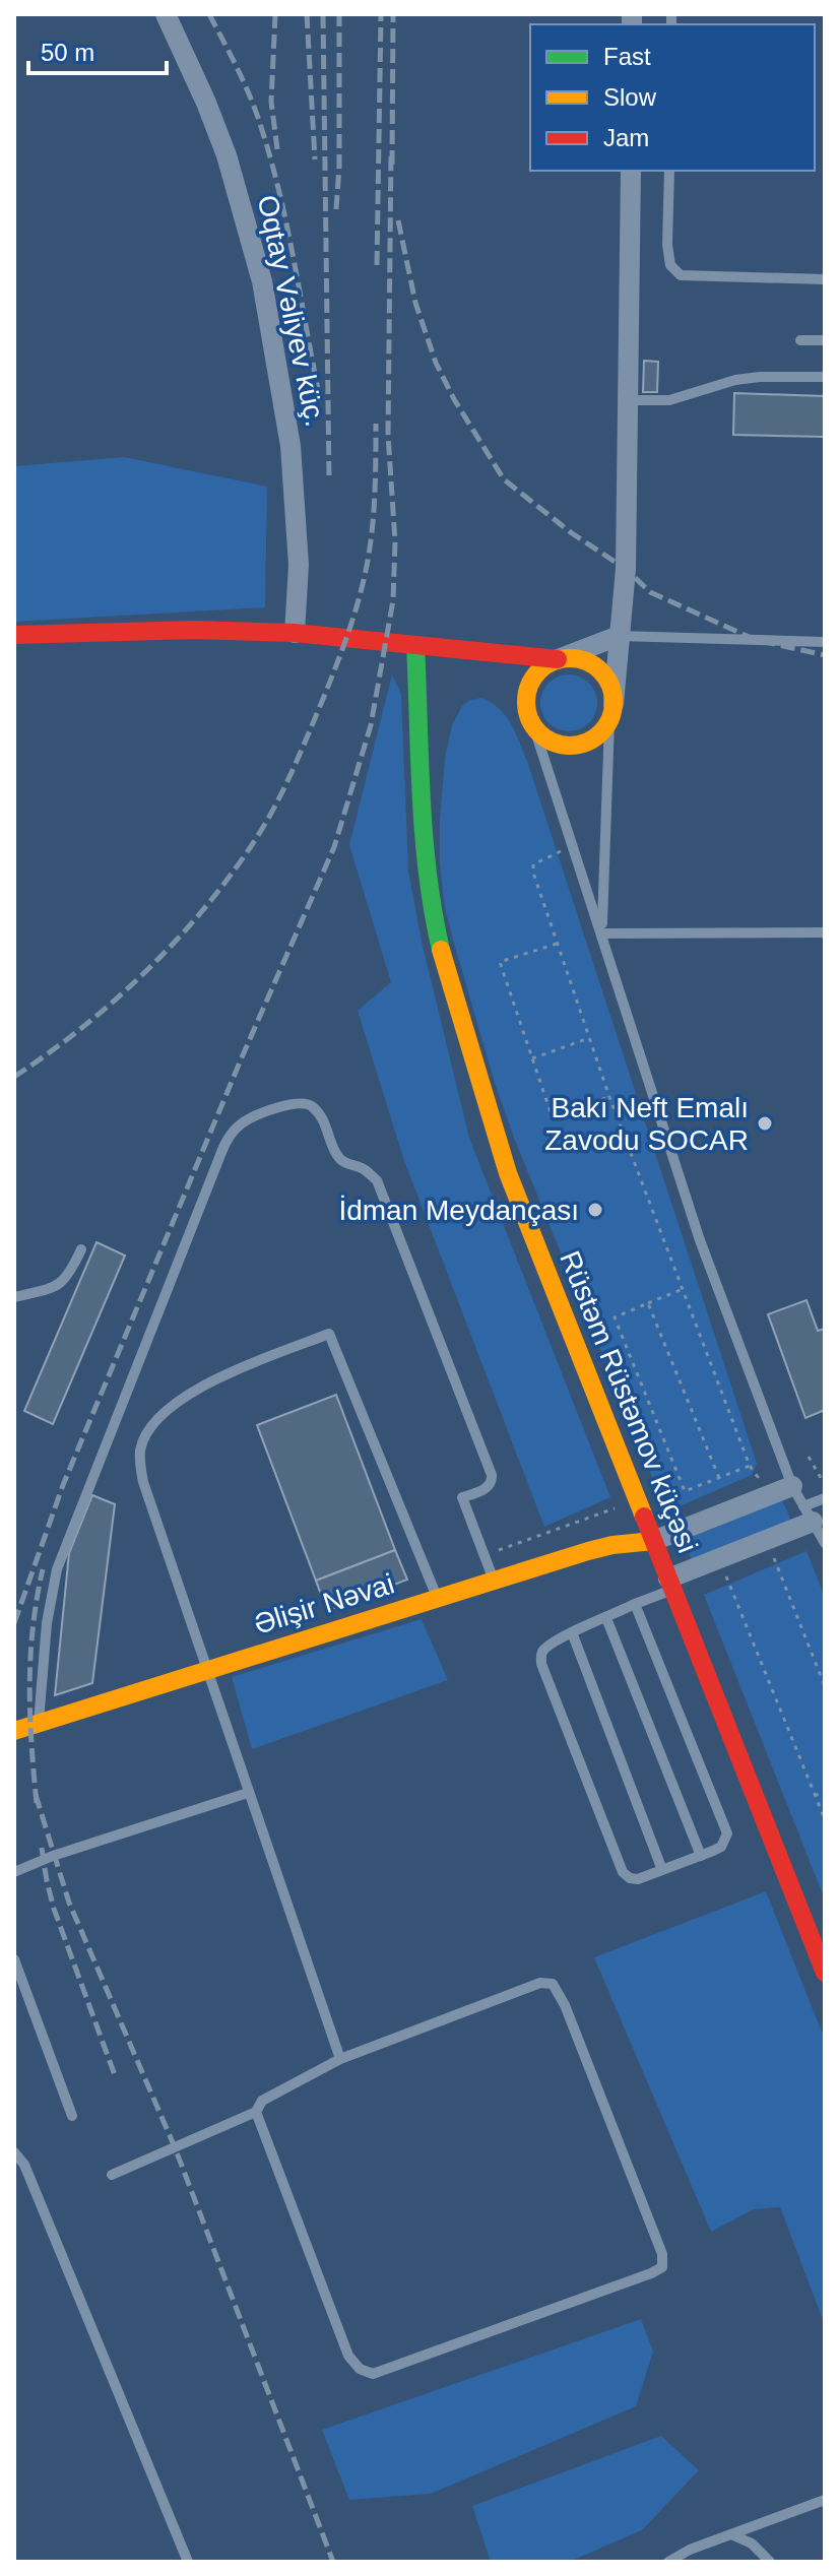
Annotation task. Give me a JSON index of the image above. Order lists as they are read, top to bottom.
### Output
{
  "streets": {
    "street": ["Oqtay Vəliyev küç.", "Rüstəm Rüstəmov küçəsi", "Əlişir Nəvai"]
  },
  "crossings": [
    ["Rüstəm Rüstəmov küçəsi", "Əlişir Nəvai"]
  ],
  "places": ["Bakı Neft Emalı Zavodu SOCAR", "İdman Meydançası"],
  "legend": ["Fast", "Slow", "Jam"],
  "scale_bar": "50 m"
}
